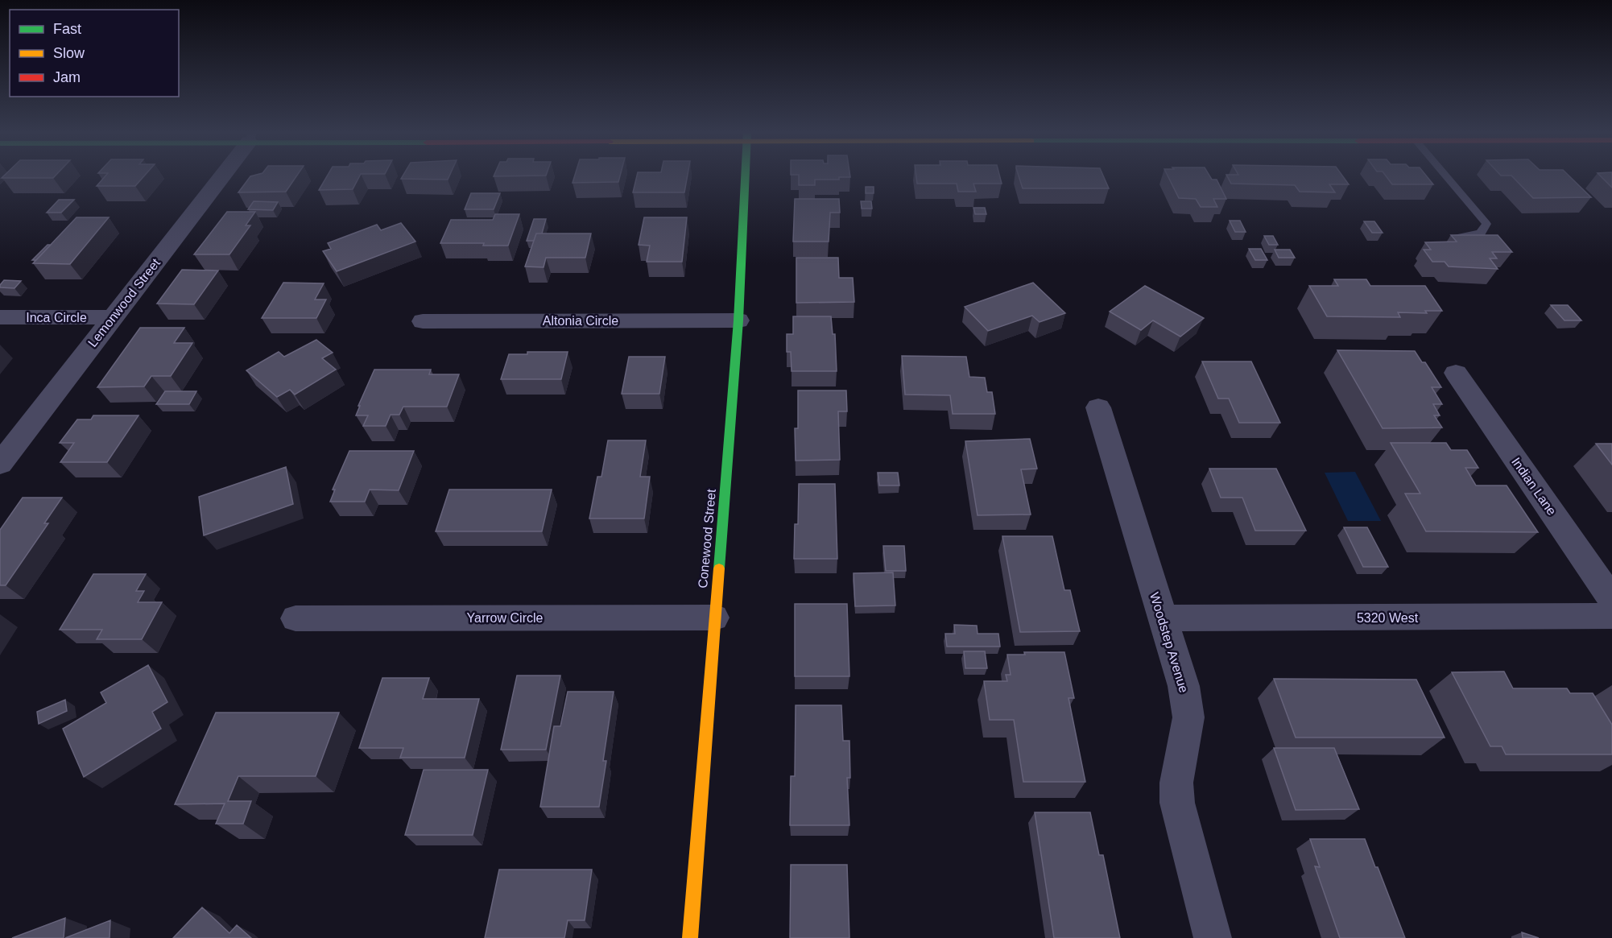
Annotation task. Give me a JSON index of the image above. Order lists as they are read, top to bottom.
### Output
{
  "streets": {
    "street": [
      "Lemonwood Street",
      "Inca Circle",
      "Altonia Circle",
      "Indian Lane",
      "Conewood Street",
      "Yarrow Circle",
      "5320 West",
      "Woodstep Avenue"
    ]
  },
  "crossings": [
    ["Lemonwood Street", "Inca Circle"],
    ["Altonia Circle", "Conewood Street"],
    ["Conewood Street", "Yarrow Circle"],
    ["5320 West", "Woodstep Avenue"]
  ],
  "legend": ["Fast", "Slow", "Jam"]
}
